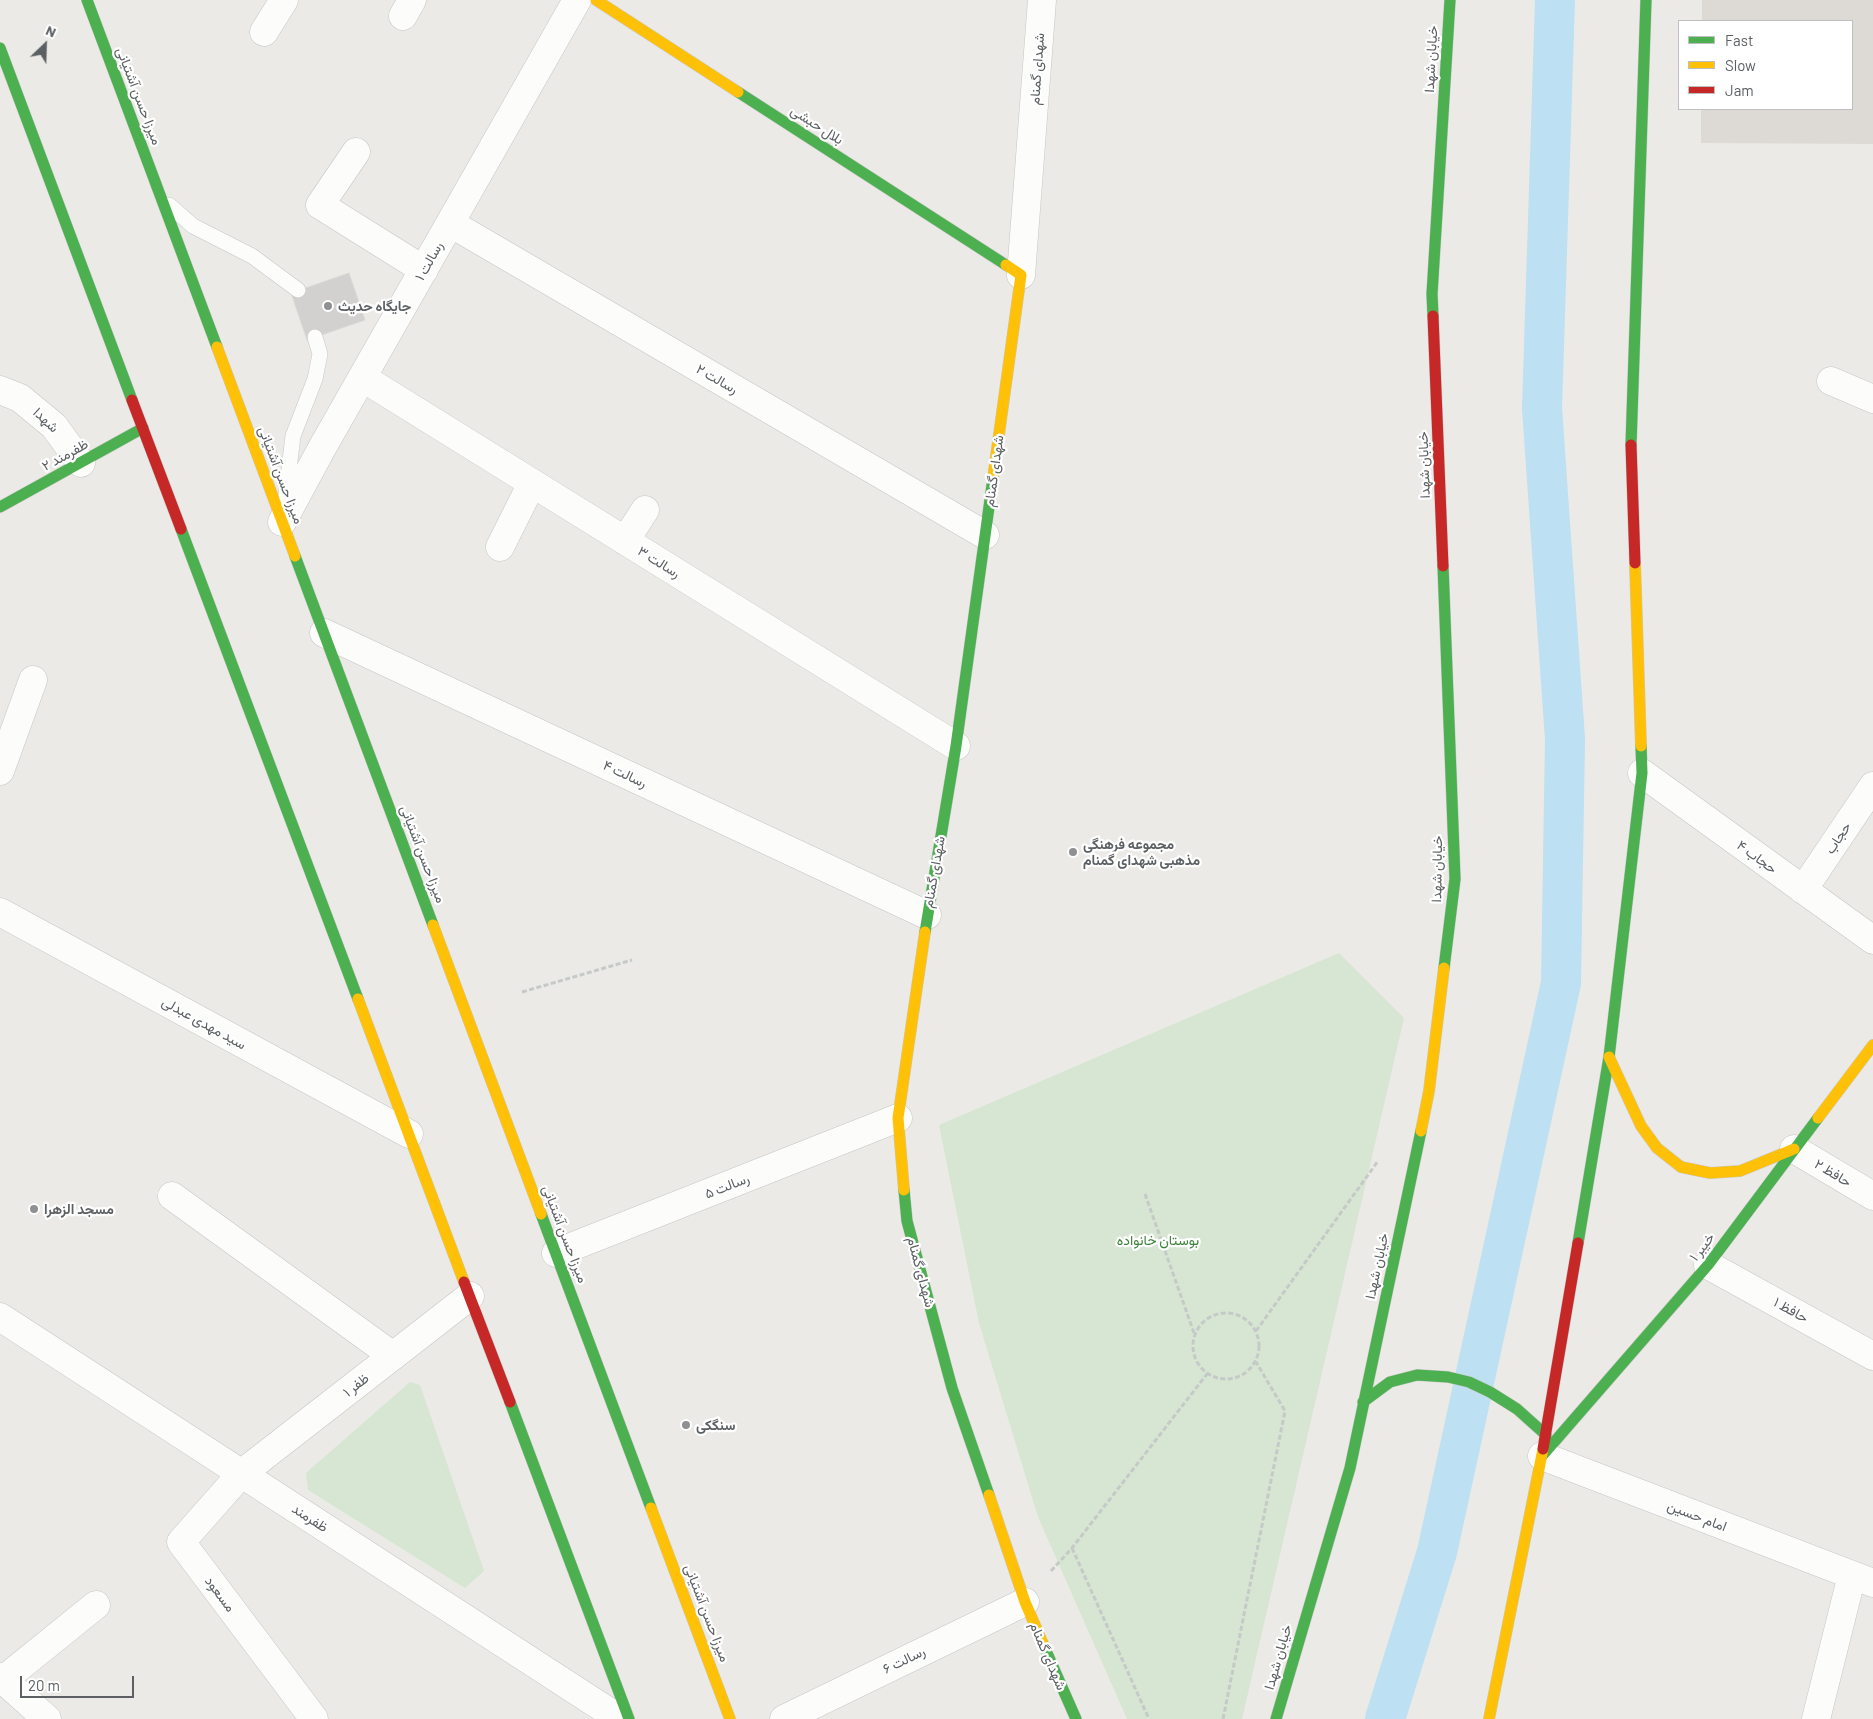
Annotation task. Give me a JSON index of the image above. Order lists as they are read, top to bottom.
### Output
{
  "streets": {
    "main road": [
      "خیابان شهدا",
      "شهدای گمنام",
      "میرزا حسن آشتیانی",
      "بلال حبشی",
      "ظفرمند ۲",
      "خیبر ۱"
    ],
    "street": [
      "رسالت ۱",
      "رسالت ۲",
      "شهدا",
      "رسالت ۳",
      "رسالت ۴",
      "حجاب",
      "حجاب ۴",
      "سید مهدی عبدلی",
      "حافظ ۲",
      "رسالت ۵",
      "حافظ ۱",
      "ظفر ۱",
      "امام حسین",
      "ظفرمند",
      "مسعود",
      "رسالت ۶"
    ]
  },
  "crossings": [
    ["شهدای گمنام", "بلال حبشی"],
    ["شهدای گمنام", "رسالت ۲"],
    ["شهدای گمنام", "رسالت ۳"],
    ["شهدای گمنام", "رسالت ۴"],
    ["شهدای گمنام", "رسالت ۵"],
    ["شهدای گمنام", "رسالت ۶"],
    ["میرزا حسن آشتیانی", "رسالت ۱"],
    ["میرزا حسن آشتیانی", "رسالت ۴"],
    ["میرزا حسن آشتیانی", "رسالت ۵"],
    ["رسالت ۱", "رسالت ۲"],
    ["رسالت ۱", "رسالت ۳"],
    ["شهدا", "ظفرمند ۲"],
    ["حجاب", "حجاب ۴"],
    ["حافظ ۲", "خیبر ۱"],
    ["خیبر ۱", "حافظ ۱"],
    ["خیبر ۱", "امام حسین"],
    ["ظفر ۱", "ظفرمند"],
    ["ظفر ۱", "مسعود"],
    ["ظفرمند", "مسعود"]
  ],
  "parks": ["بوستان خانواده"],
  "places": [
    "جایگاه حدیث",
    "مجموعه فرهنگی مذهبی شهدای گمنام",
    "مسجد الزهرا",
    "سنگکی"
  ],
  "legend": ["Fast", "Slow", "Jam"],
  "scale_bar": "20 m",
  "north": "top right"
}
